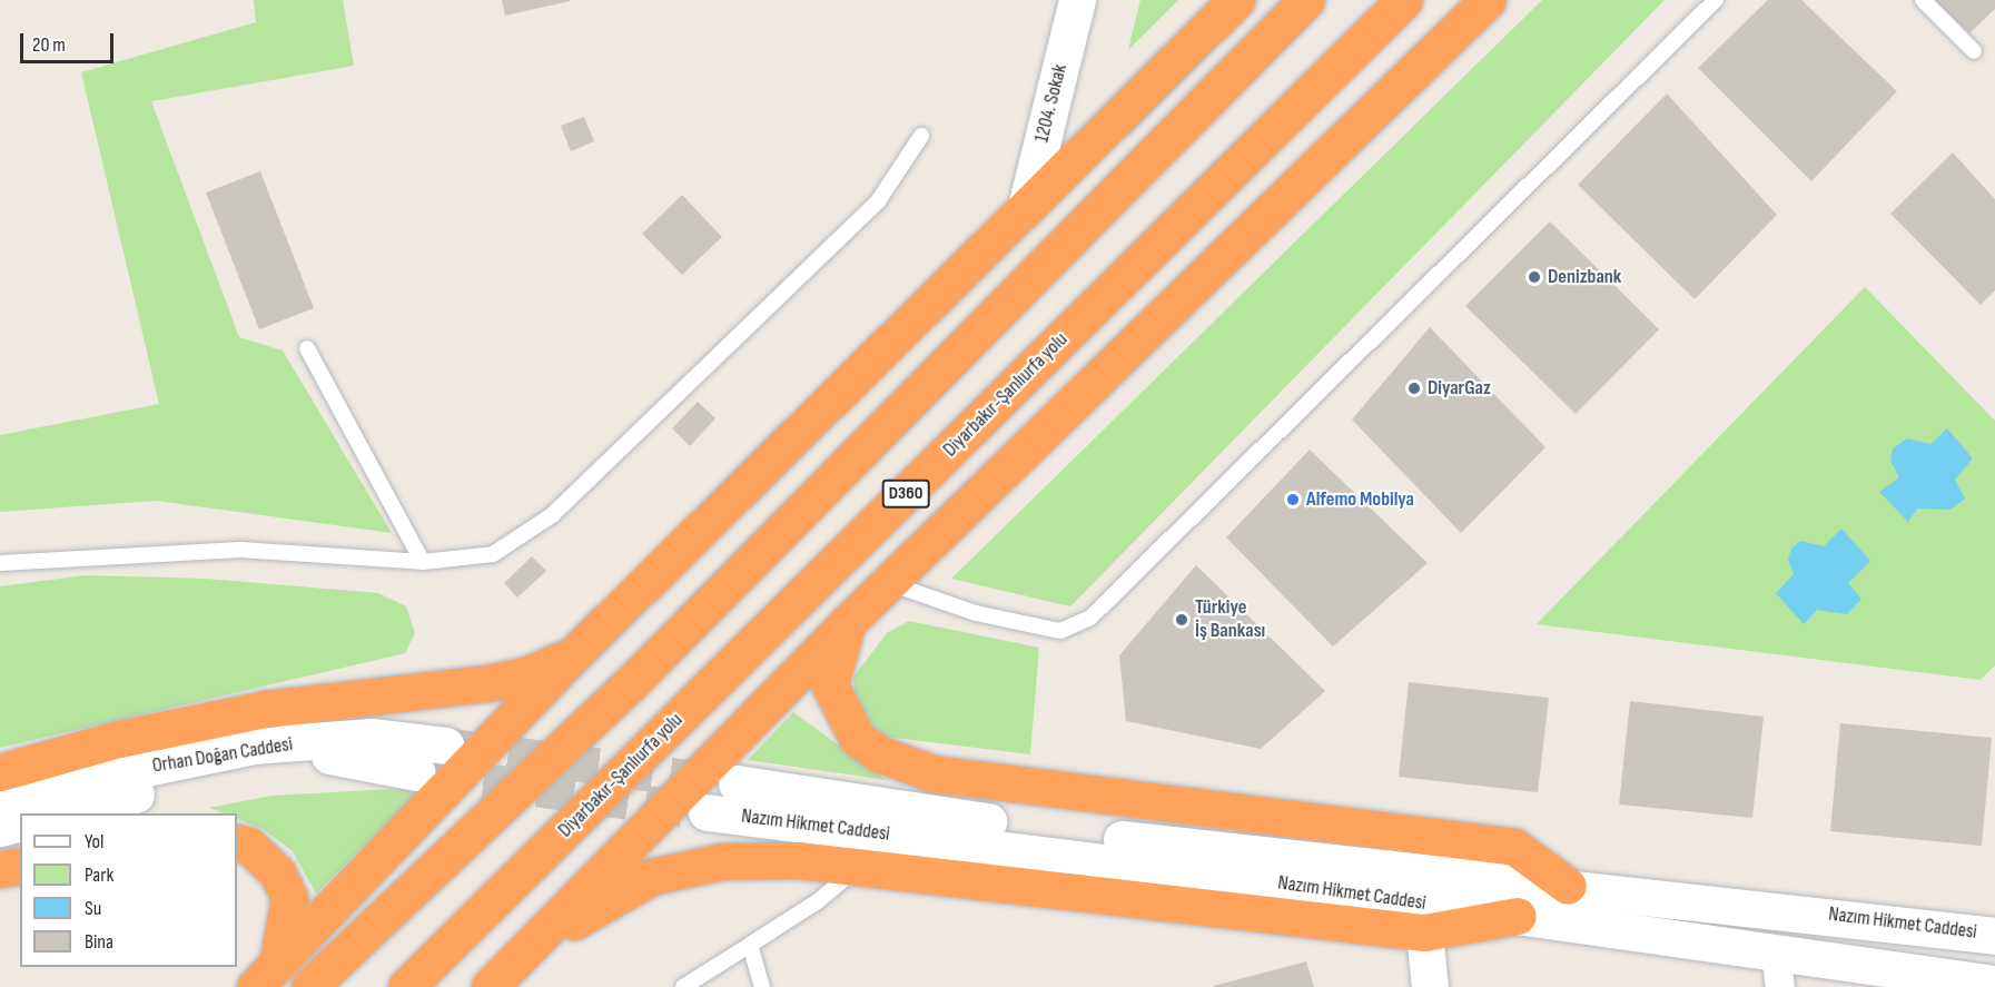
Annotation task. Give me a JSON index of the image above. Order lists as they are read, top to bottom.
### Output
{
  "streets": {
    "highway": ["Diyarbakır-Şanlıurfa yolu", "D360"],
    "main road": ["1204. Sokak", "Orhan Doğan Caddesi", "Nazım Hikmet Caddesi"]
  },
  "places": [
    "Denizbank",
    "DiyarGaz",
    "Alfemo Mobilya",
    "Türkiye İş Bankası"
  ],
  "legend": [
    "Yol",
    "Park",
    "Su",
    "Bina"
  ],
  "scale_bar": "20 m"
}
